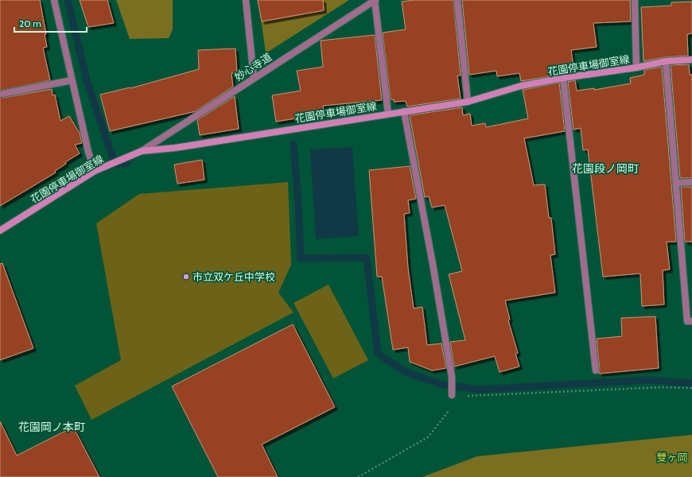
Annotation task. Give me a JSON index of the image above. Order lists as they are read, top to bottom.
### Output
{
  "streets": {
    "main road": ["花園停車場御室線"],
    "street": ["妙心寺道"]
  },
  "crossings": [
    ["花園停車場御室線", "妙心寺道"]
  ],
  "districts": ["花園段ノ岡町", "花園岡ノ本町"],
  "parks": ["雙ヶ岡"],
  "places": ["市立双ケ丘中学校"],
  "scale_bar": "20 m"
}
